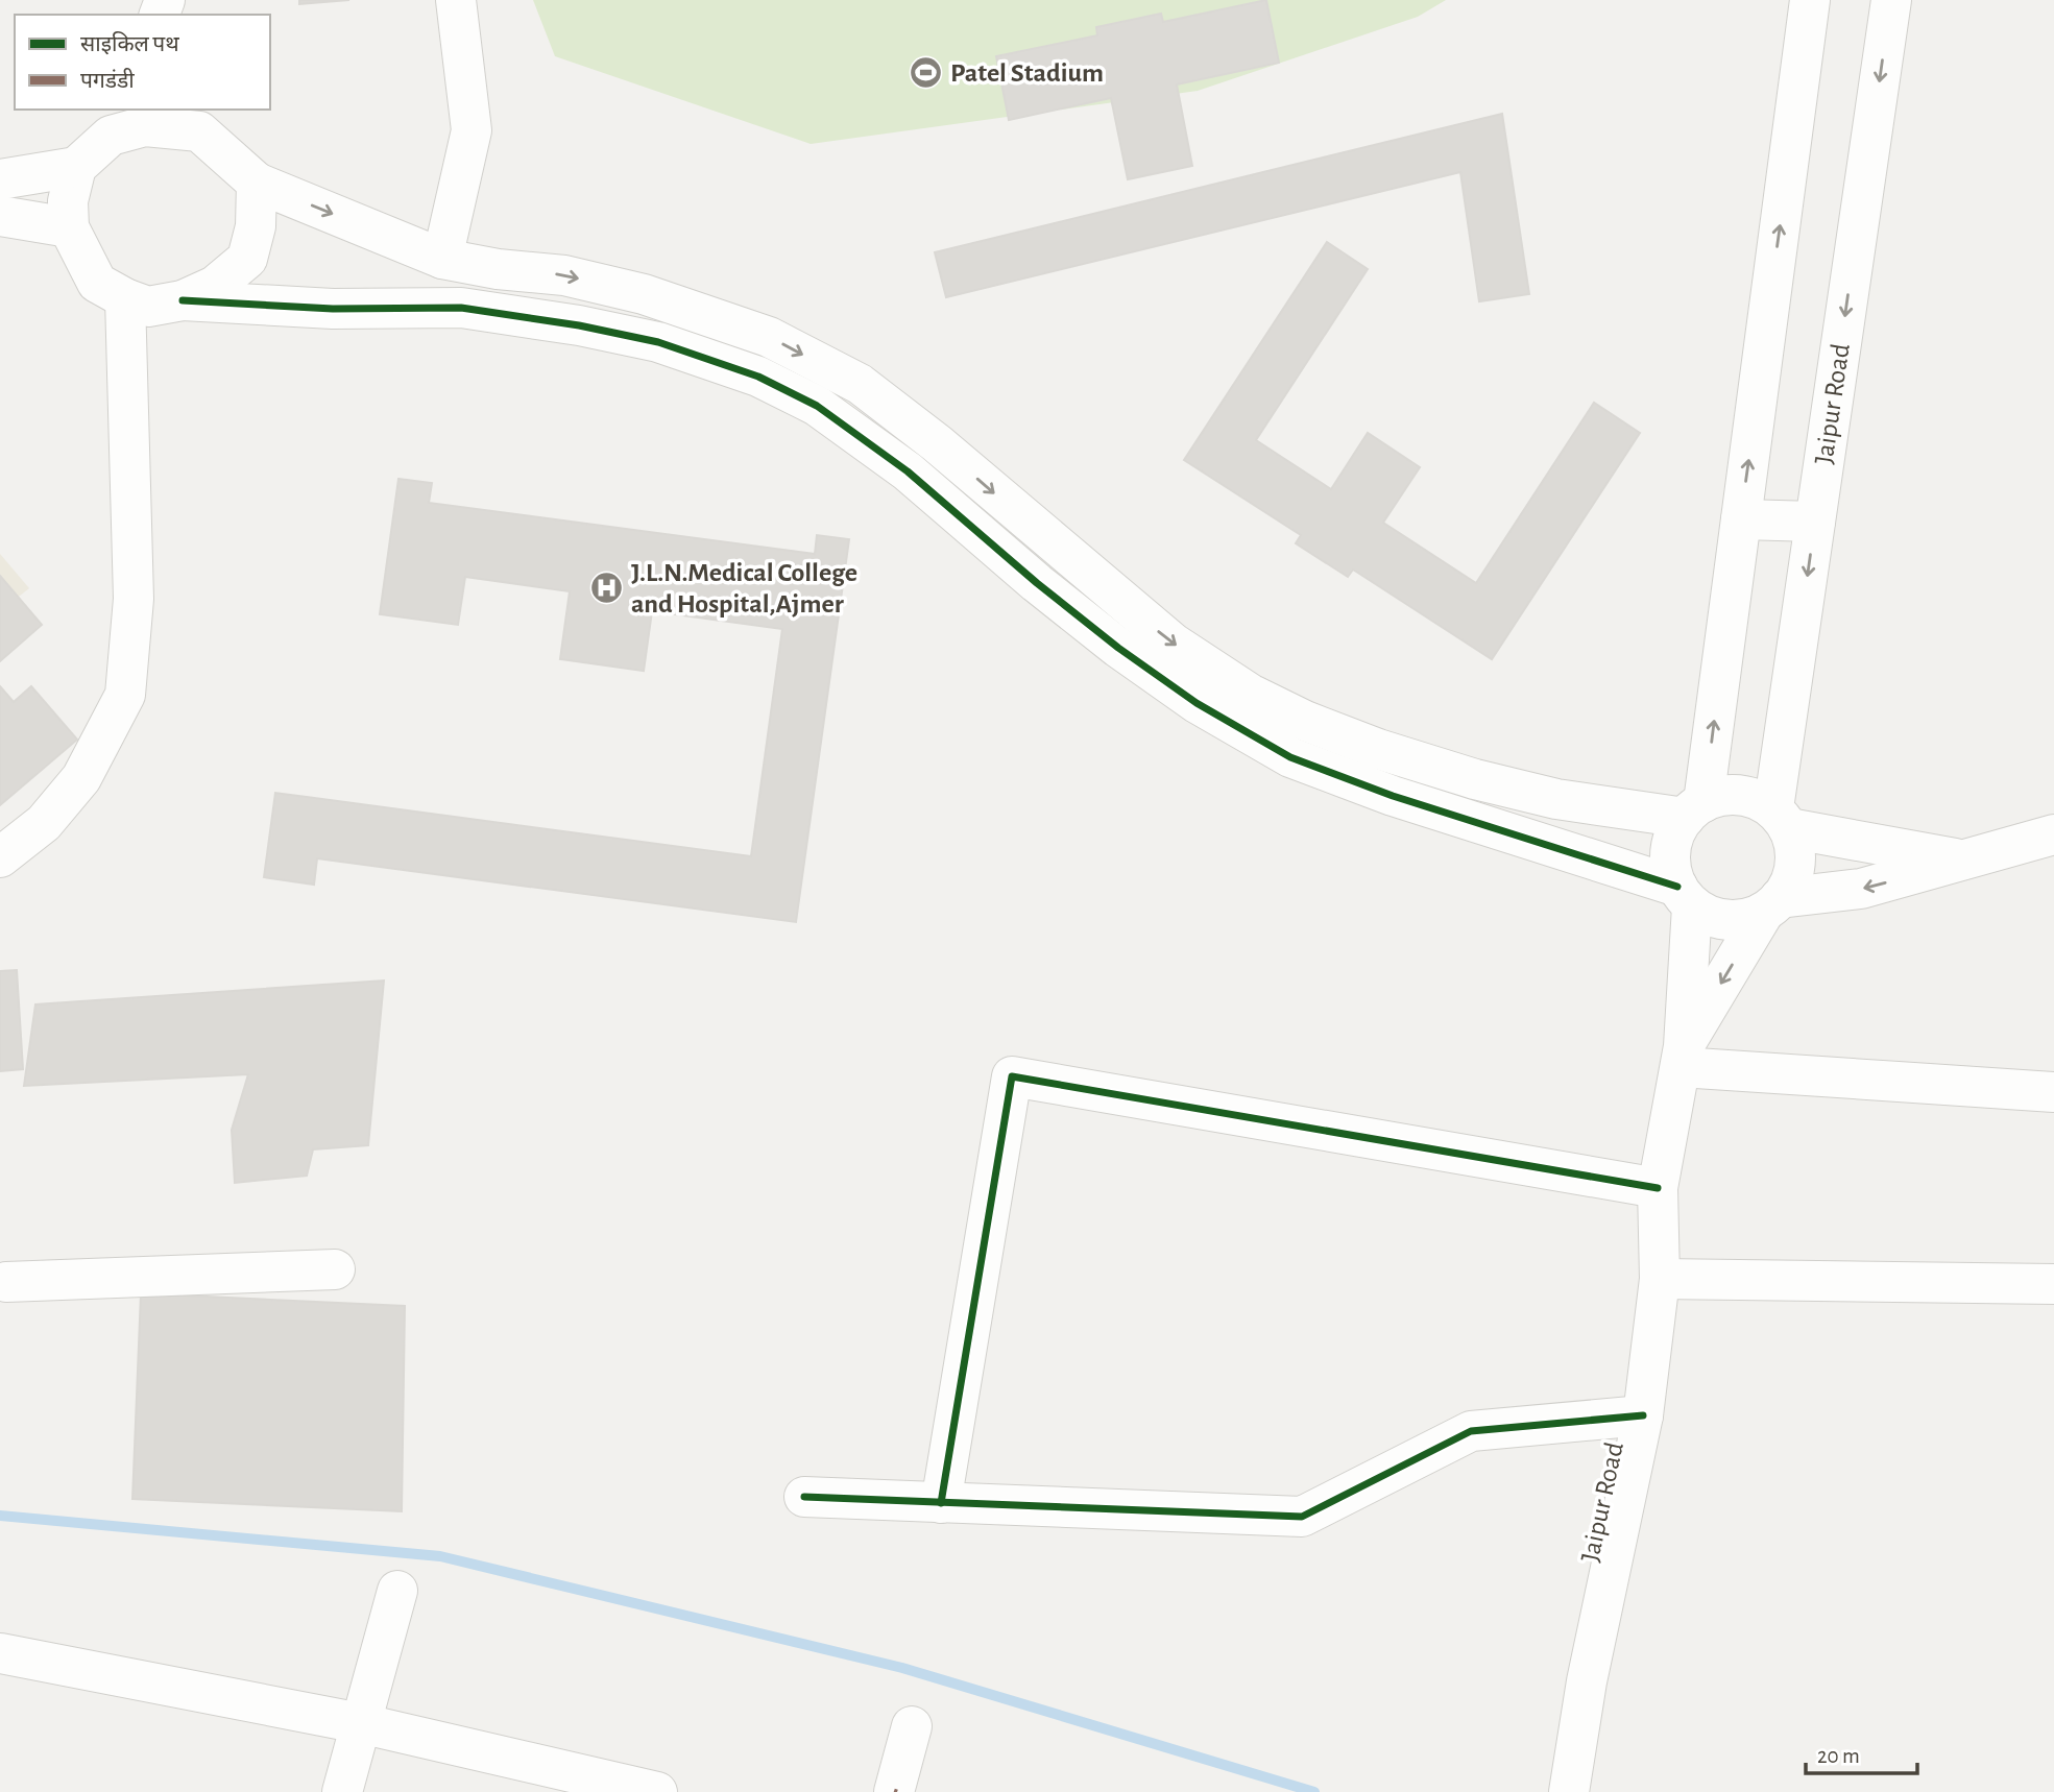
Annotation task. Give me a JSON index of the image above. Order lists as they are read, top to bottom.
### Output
{
  "streets": {
    "street": ["Jaipur Road"]
  },
  "places": {
    "sports": ["Patel Stadium"],
    "hospital": ["J.L.N.Medical College and Hospital,Ajmer"]
  },
  "legend": ["साइकिल पथ", "पगडंडी"],
  "scale_bar": "20 m"
}
